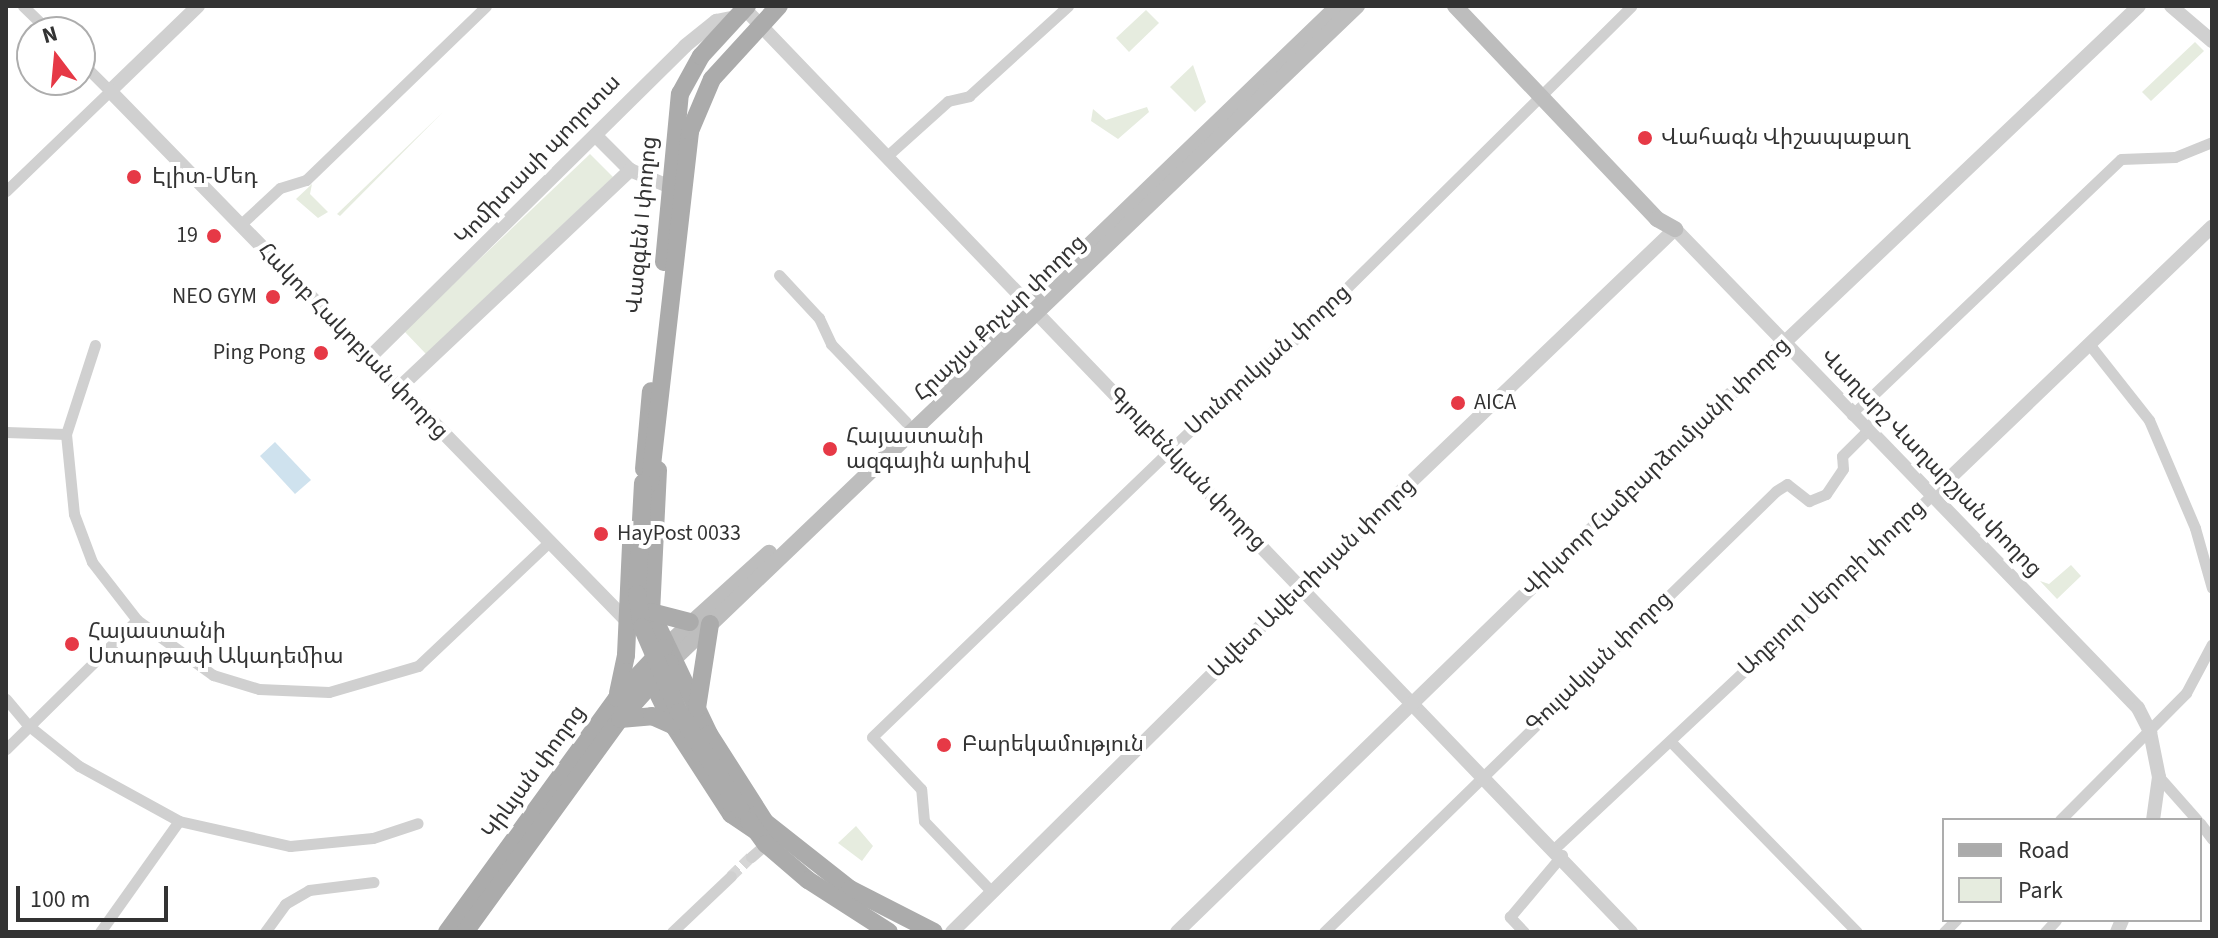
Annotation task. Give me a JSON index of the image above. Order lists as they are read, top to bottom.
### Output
{
  "streets": {
    "main road": [
      "Վազգեն I փողոց",
      "Հրաչյա Քոչար փողոց",
      "Վաղարշ Վաղարշյան փողոց",
      "Կիևյան փողոց"
    ],
    "street": [
      "Կոմիտասի պողոտա",
      "Հակոբ Հակոբյան փողոց",
      "Սունդուկյան փողոց",
      "Վիկտոր Համբարձումյանի փողոց",
      "Գյուլբենկյան փողոց",
      "Ավետ Ավետիսյան փողոց",
      "Աղբյուր Սերոբի փողոց",
      "Գուլակյան փողոց"
    ]
  },
  "crossings": [
    ["Կոմիտասի պողոտա", "Վազգեն I փողոց"],
    ["Կոմիտասի պողոտա", "Հակոբ Հակոբյան փողոց"],
    ["Կոմիտասի պողոտա", "Գյուլբենկյան փողոց"],
    ["Վազգեն I փողոց", "Հրաչյա Քոչար փողոց"],
    ["Վազգեն I փողոց", "Հակոբ Հակոբյան փողոց"],
    ["Վազգեն I փողոց", "Գյուլբենկյան փողոց"],
    ["Վազգեն I փողոց", "Կիևյան փողոց"],
    ["Հրաչյա Քոչար փողոց", "Գյուլբենկյան փողոց"],
    ["Հրաչյա Քոչար փողոց", "Կիևյան փողոց"],
    ["Սունդուկյան փողոց", "Վաղարշ Վաղարշյան փողոց"],
    ["Սունդուկյան փողոց", "Գյուլբենկյան փողոց"],
    ["Սունդուկյան փողոց", "Ավետ Ավետիսյան փողոց"],
    ["Վաղարշ Վաղարշյան փողոց", "Վիկտոր Համբարձումյանի փողոց"],
    ["Վաղարշ Վաղարշյան փողոց", "Ավետ Ավետիսյան փողոց"],
    ["Վաղարշ Վաղարշյան փողոց", "Աղբյուր Սերոբի փողոց"],
    ["Վաղարշ Վաղարշյան փողոց", "Գուլակյան փողոց"],
    ["Վիկտոր Համբարձումյանի փողոց", "Գյուլբենկյան փողոց"],
    ["Գյուլբենկյան փողոց", "Ավետ Ավետիսյան փողոց"],
    ["Գյուլբենկյան փողոց", "Աղբյուր Սերոբի փողոց"],
    ["Գյուլբենկյան փողոց", "Գուլակյան փողոց"]
  ],
  "places": [
    "Վահագն Վիշապաքաղ",
    "Էլիտ-Մեդ",
    "19",
    "NEO GYM",
    "Ping Pong",
    "AICA",
    "Հայաստանի ազգային արխիվ",
    "HayPost 0033",
    "Հայաստանի Ստարթափ Ակադեմիա",
    "Բարեկամություն"
  ],
  "legend": ["Road", "Park"],
  "scale_bar": "100 m",
  "north": "top"
}
